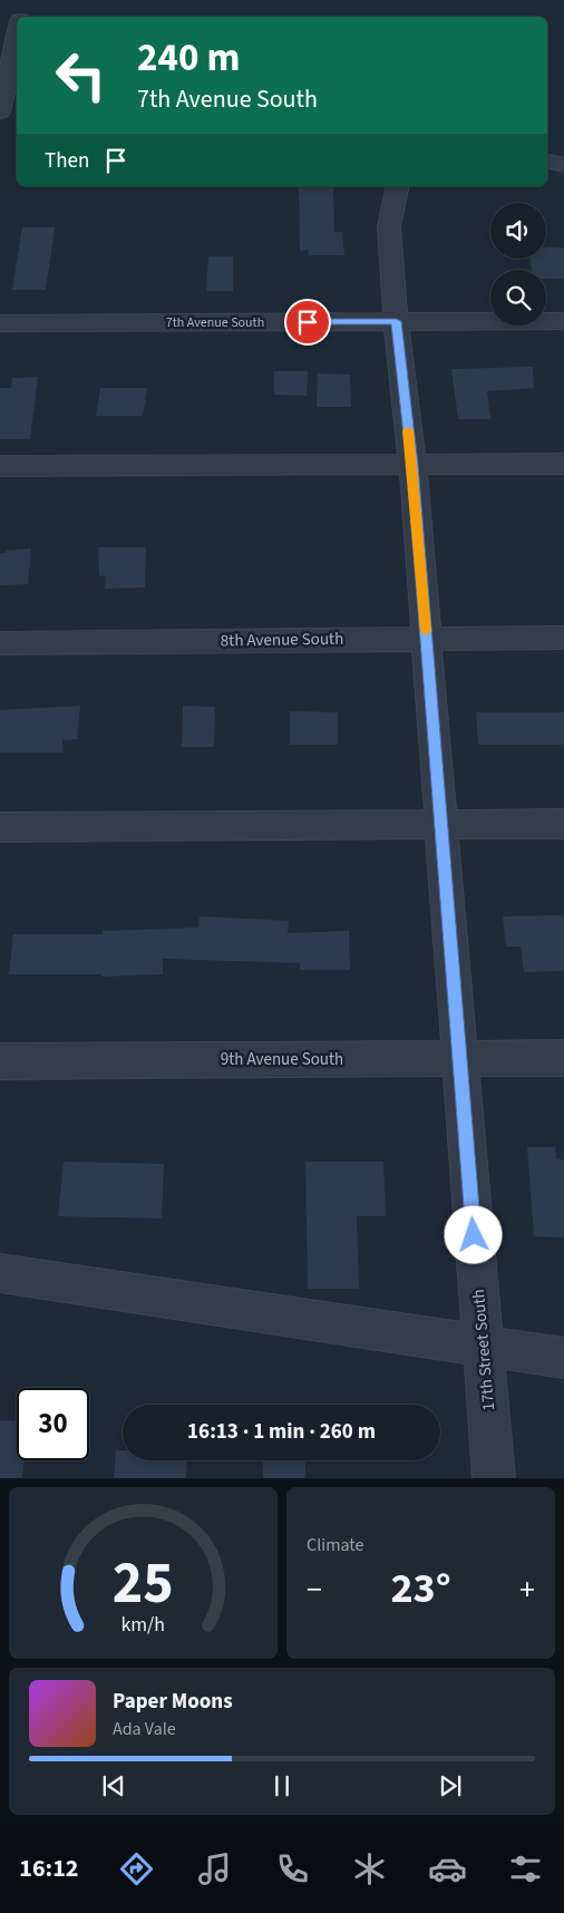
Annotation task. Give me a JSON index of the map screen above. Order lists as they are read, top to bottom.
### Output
{
  "streets": {
    "street": [
      "7th Avenue South",
      "8th Avenue South",
      "9th Avenue South",
      "17th Street South"
    ]
  },
  "crossings": [
    ["7th Avenue South", "17th Street South"],
    ["8th Avenue South", "17th Street South"],
    ["9th Avenue South", "17th Street South"]
  ],
  "page": {
    "turn": ["240 m", "7th Avenue South"],
    "then": "Then",
    "limit": "30",
    "trip": "16:13 · 1 min · 260 m",
    "tile": "Climate",
    "heat": ["−", "23°", "+"],
    "song": ["Paper Moons", "Ada Vale"],
    "tabs": "16:12",
    "gauge": ["25", "km/h"]
  }
}
